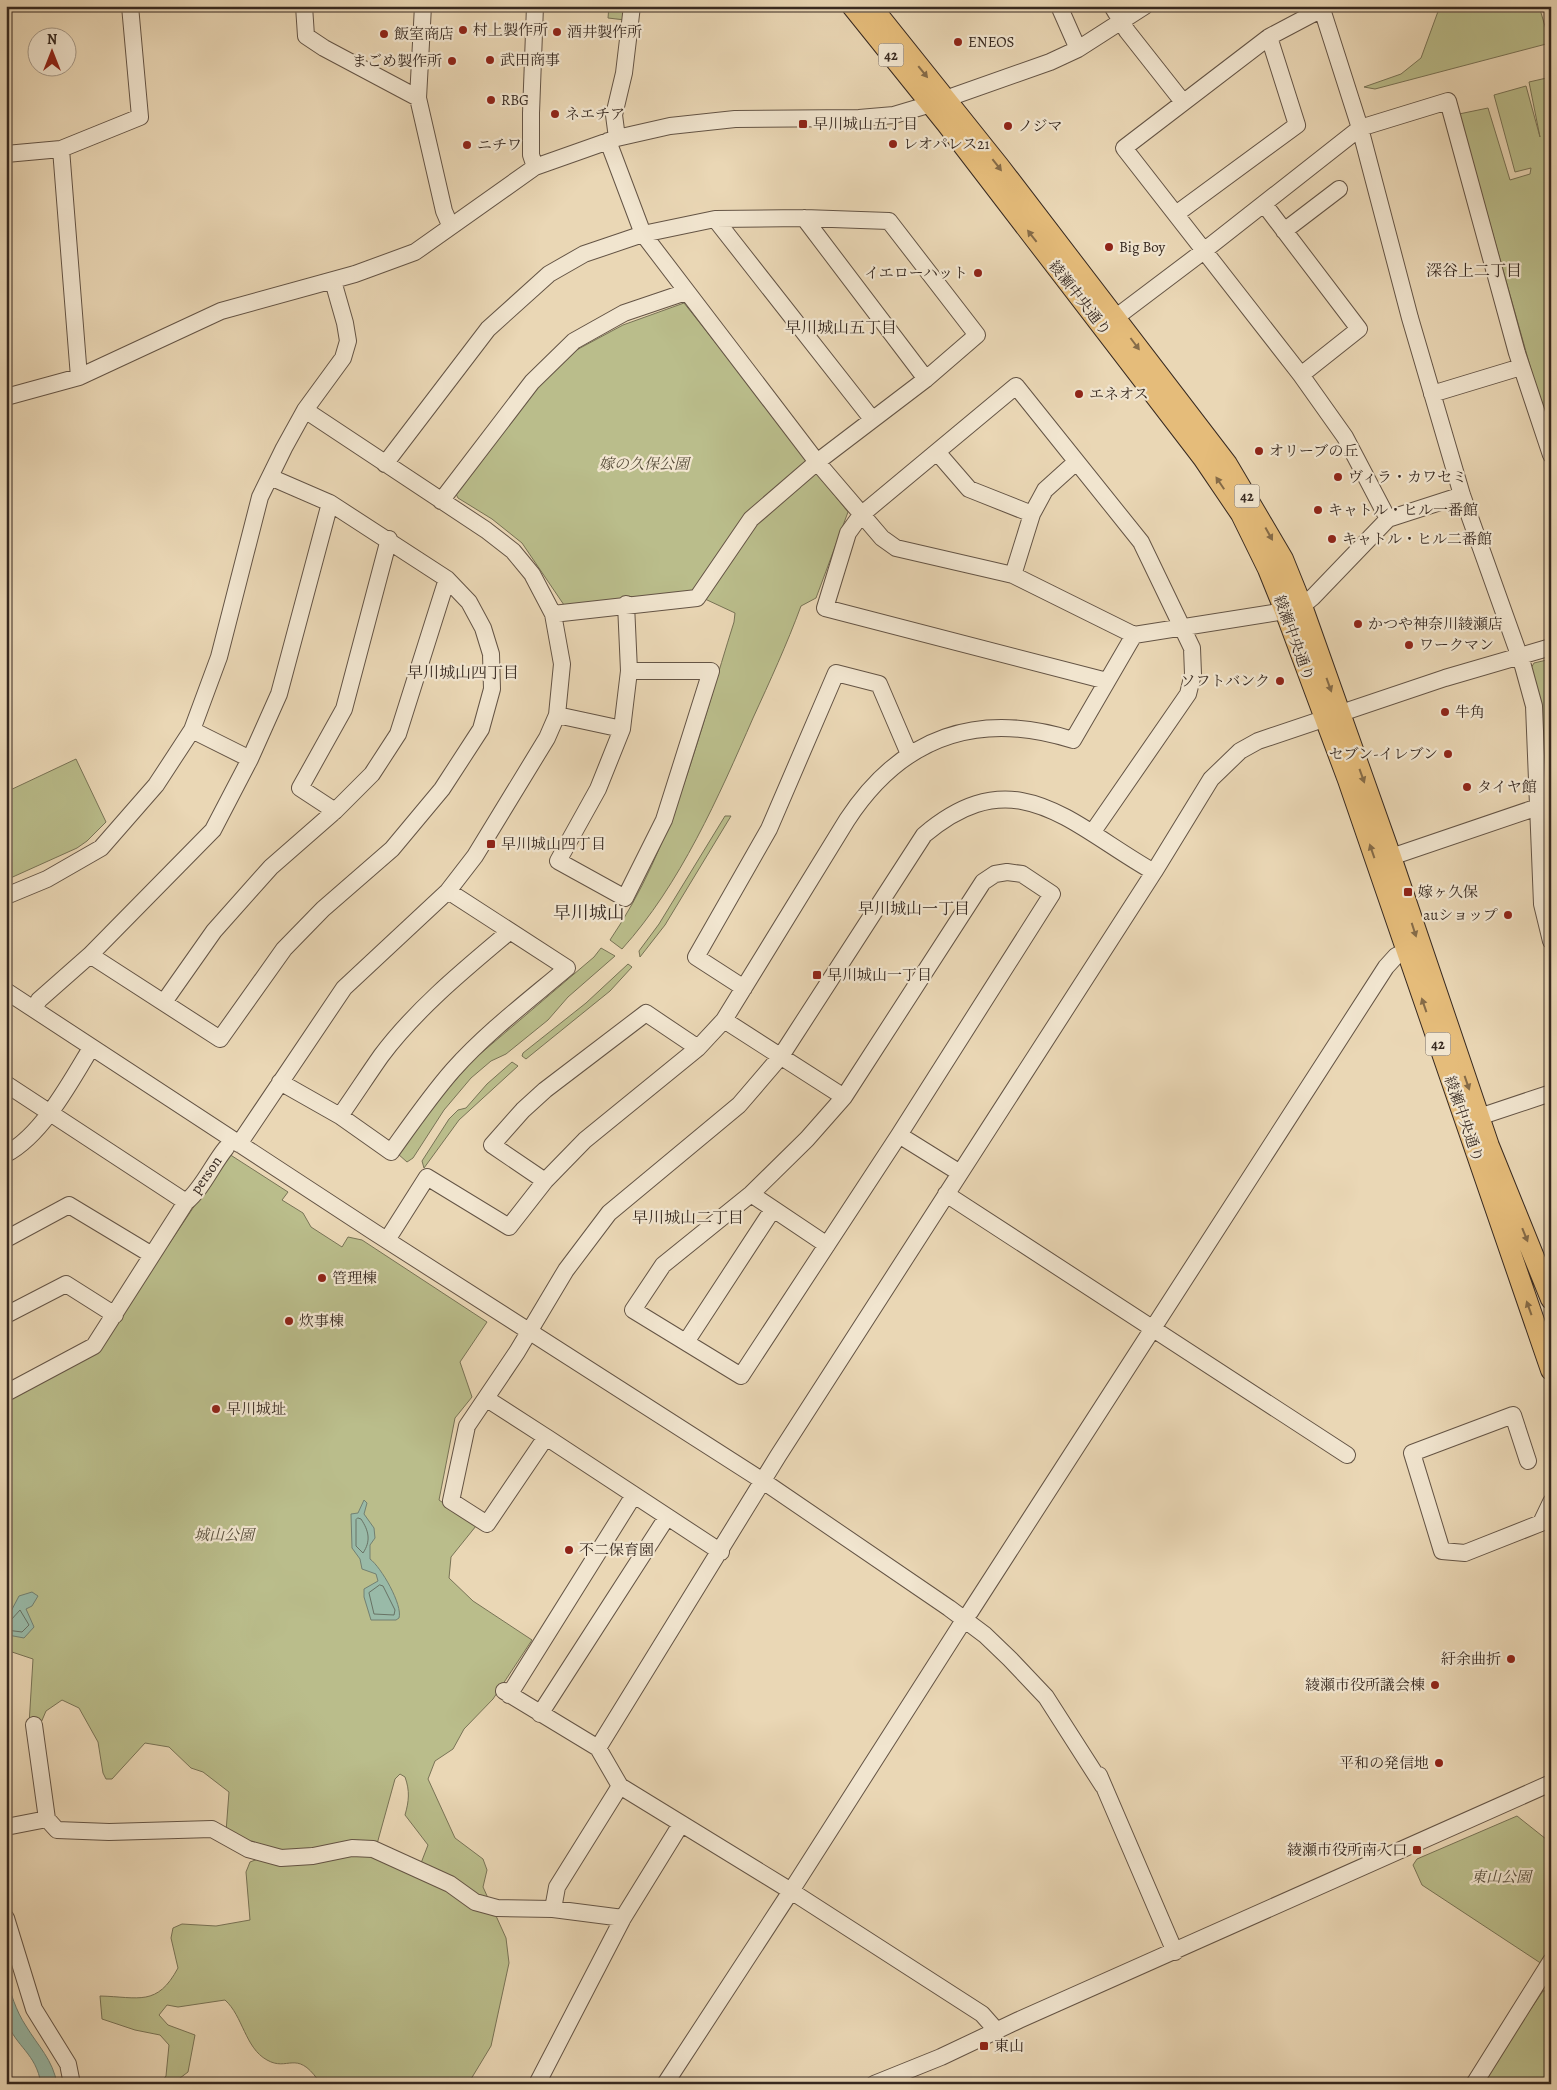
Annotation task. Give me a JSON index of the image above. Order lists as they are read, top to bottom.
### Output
{
  "streets": {
    "main road": ["42", "綾瀬中央通り"],
    "street": ["person"]
  },
  "districts": [
    "深谷上二丁目",
    "早川城山五丁目",
    "早川城山四丁目",
    "早川城山一丁目",
    "早川城山",
    "早川城山二丁目"
  ],
  "parks": ["嫁の久保公園", "城山公園", "東山公園"],
  "places": {
    "other": [
      "村上製作所",
      "酒井製作所",
      "飯室商店",
      "ENEOS",
      "武田商事",
      "まごめ製作所",
      "RBG",
      "ネエチア",
      "ノジマ",
      "レオパレス21",
      "ニチワ",
      "Big Boy",
      "イエローハット",
      "エネオス",
      "オリーブの丘",
      "ヴィラ・カワセミ",
      "キャトル・ヒル一番館",
      "キャトル・ヒル二番館",
      "かつや神奈川綾瀬店",
      "ワークマン",
      "ソフトバンク",
      "牛角",
      "セブン-イレブン",
      "タイヤ館",
      "auショップ",
      "管理棟",
      "炊事棟",
      "早川城址",
      "不二保育園",
      "紆余曲折",
      "綾瀬市役所議会棟",
      "平和の発信地"
    ],
    "transit": [
      "早川城山五丁目",
      "早川城山四丁目",
      "嫁ヶ久保",
      "早川城山一丁目",
      "綾瀬市役所南入口",
      "東山"
    ]
  },
  "north": "top"
}
